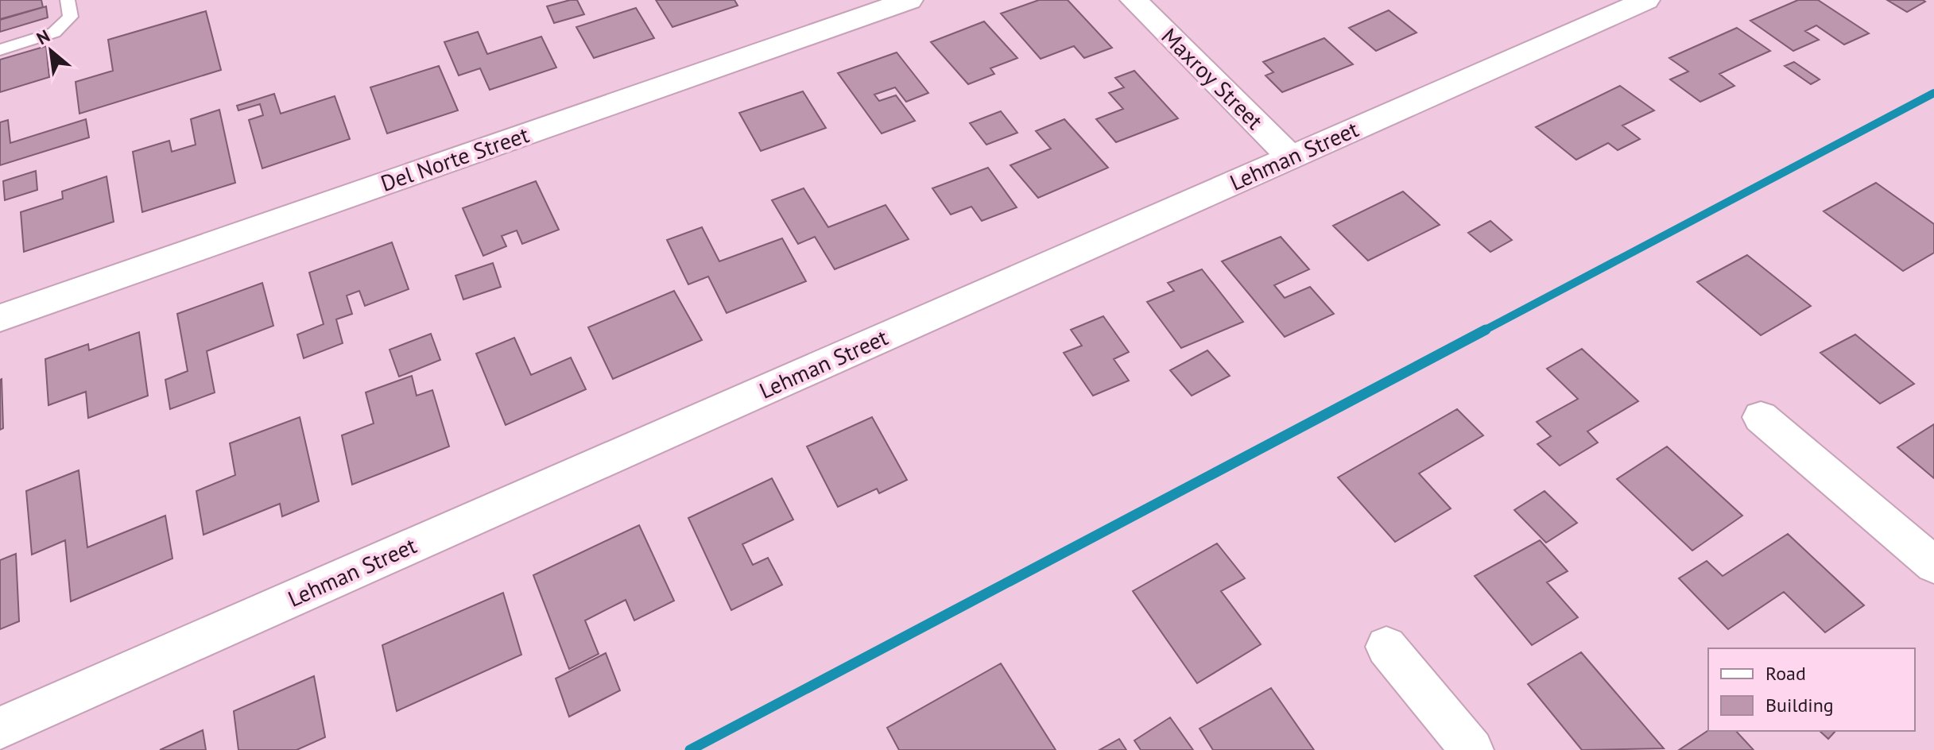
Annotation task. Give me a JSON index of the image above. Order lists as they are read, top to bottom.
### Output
{
  "streets": {
    "street": ["Maxroy Street", "Lehman Street", "Del Norte Street"]
  },
  "crossings": [
    ["Maxroy Street", "Lehman Street"]
  ],
  "legend": ["Road", "Building"],
  "north": "top left"
}
